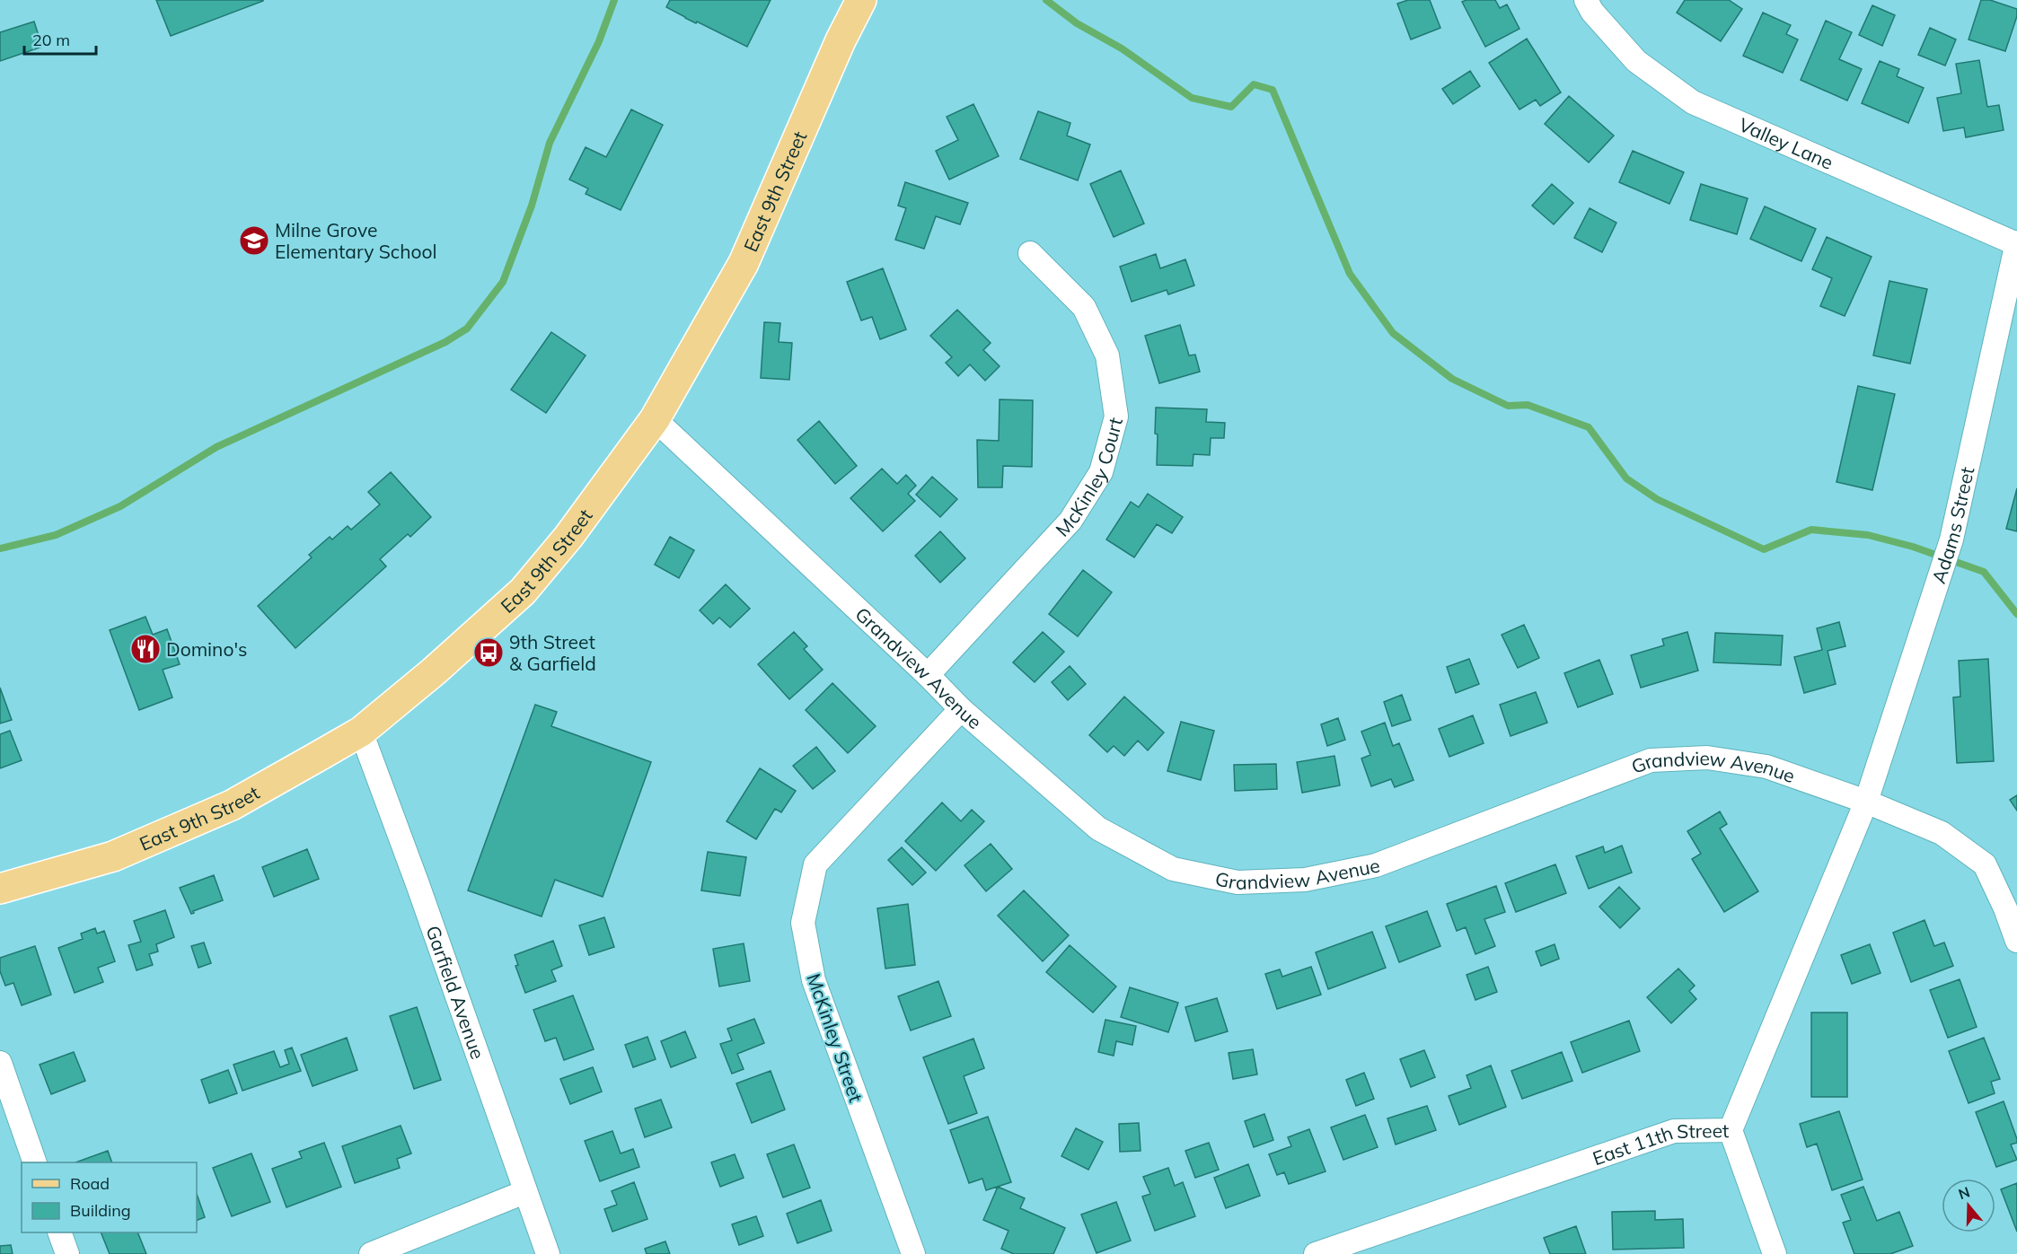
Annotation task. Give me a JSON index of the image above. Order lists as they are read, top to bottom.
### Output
{
  "streets": {
    "main road": ["East 9th Street"],
    "street": [
      "Valley Lane",
      "McKinley Court",
      "Adams Street",
      "Grandview Avenue",
      "Garfield Avenue",
      "McKinley Street",
      "East 11th Street"
    ]
  },
  "crossings": [
    ["Valley Lane", "Adams Street"],
    ["East 9th Street", "Grandview Avenue"],
    ["East 9th Street", "Garfield Avenue"],
    ["McKinley Court", "Grandview Avenue"],
    ["Adams Street", "Grandview Avenue"],
    ["Adams Street", "East 11th Street"],
    ["Grandview Avenue", "McKinley Street"],
    ["Grandview Avenue", "East 11th Street"]
  ],
  "places": {
    "school or university": ["Milne Grove Elementary School"],
    "restaurant": ["Domino's"],
    "bus stop": ["9th Street & Garfield"]
  },
  "legend": ["Road", "Building"],
  "scale_bar": "20 m",
  "north": "top"
}
